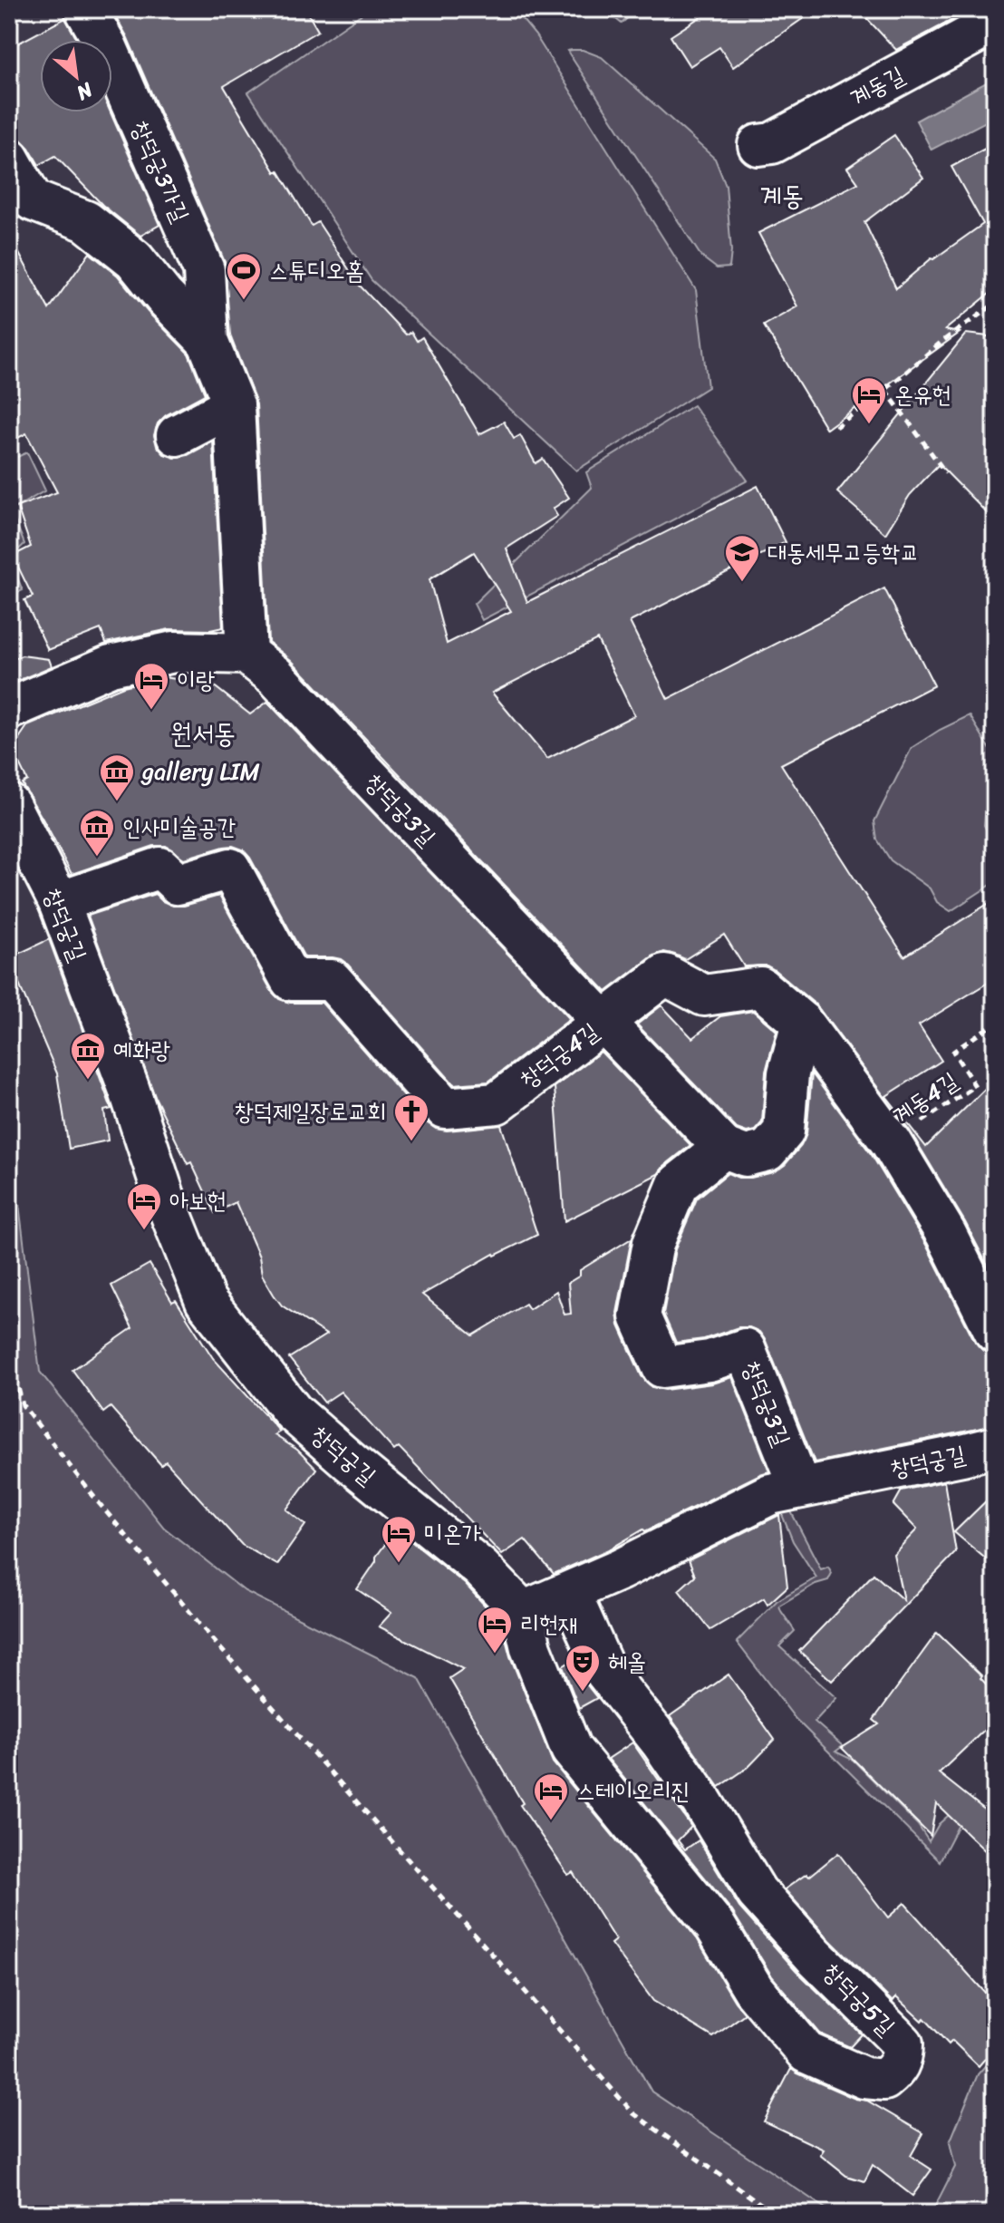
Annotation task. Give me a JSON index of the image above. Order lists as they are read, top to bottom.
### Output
{
  "streets": {
    "street": [
      "계동길",
      "창덕궁3가길",
      "창덕궁3길",
      "창덕궁길",
      "창덕궁4길",
      "창덕궁5길"
    ],
    "path": ["계동4길"]
  },
  "crossings": [
    ["창덕궁3가길", "창덕궁3길"],
    ["창덕궁3길", "창덕궁길"],
    ["창덕궁3길", "창덕궁4길"],
    ["창덕궁길", "창덕궁4길"],
    ["창덕궁길", "창덕궁5길"],
    ["창덕궁4길", "계동4길"]
  ],
  "districts": ["계동", "원서동"],
  "places": {
    "sports": ["스튜디오홈"],
    "hotel": [
      "온유헌",
      "이랑",
      "아보헌",
      "미온가",
      "리헌재",
      "스테이오리진"
    ],
    "school or university": ["대동세무고등학교"],
    "museum": ["gallery LIM", "인사미술공간", "예화랑"],
    "church": ["창덕제일장로교회"],
    "theatre": ["헤올"]
  },
  "north": "bottom right"
}
